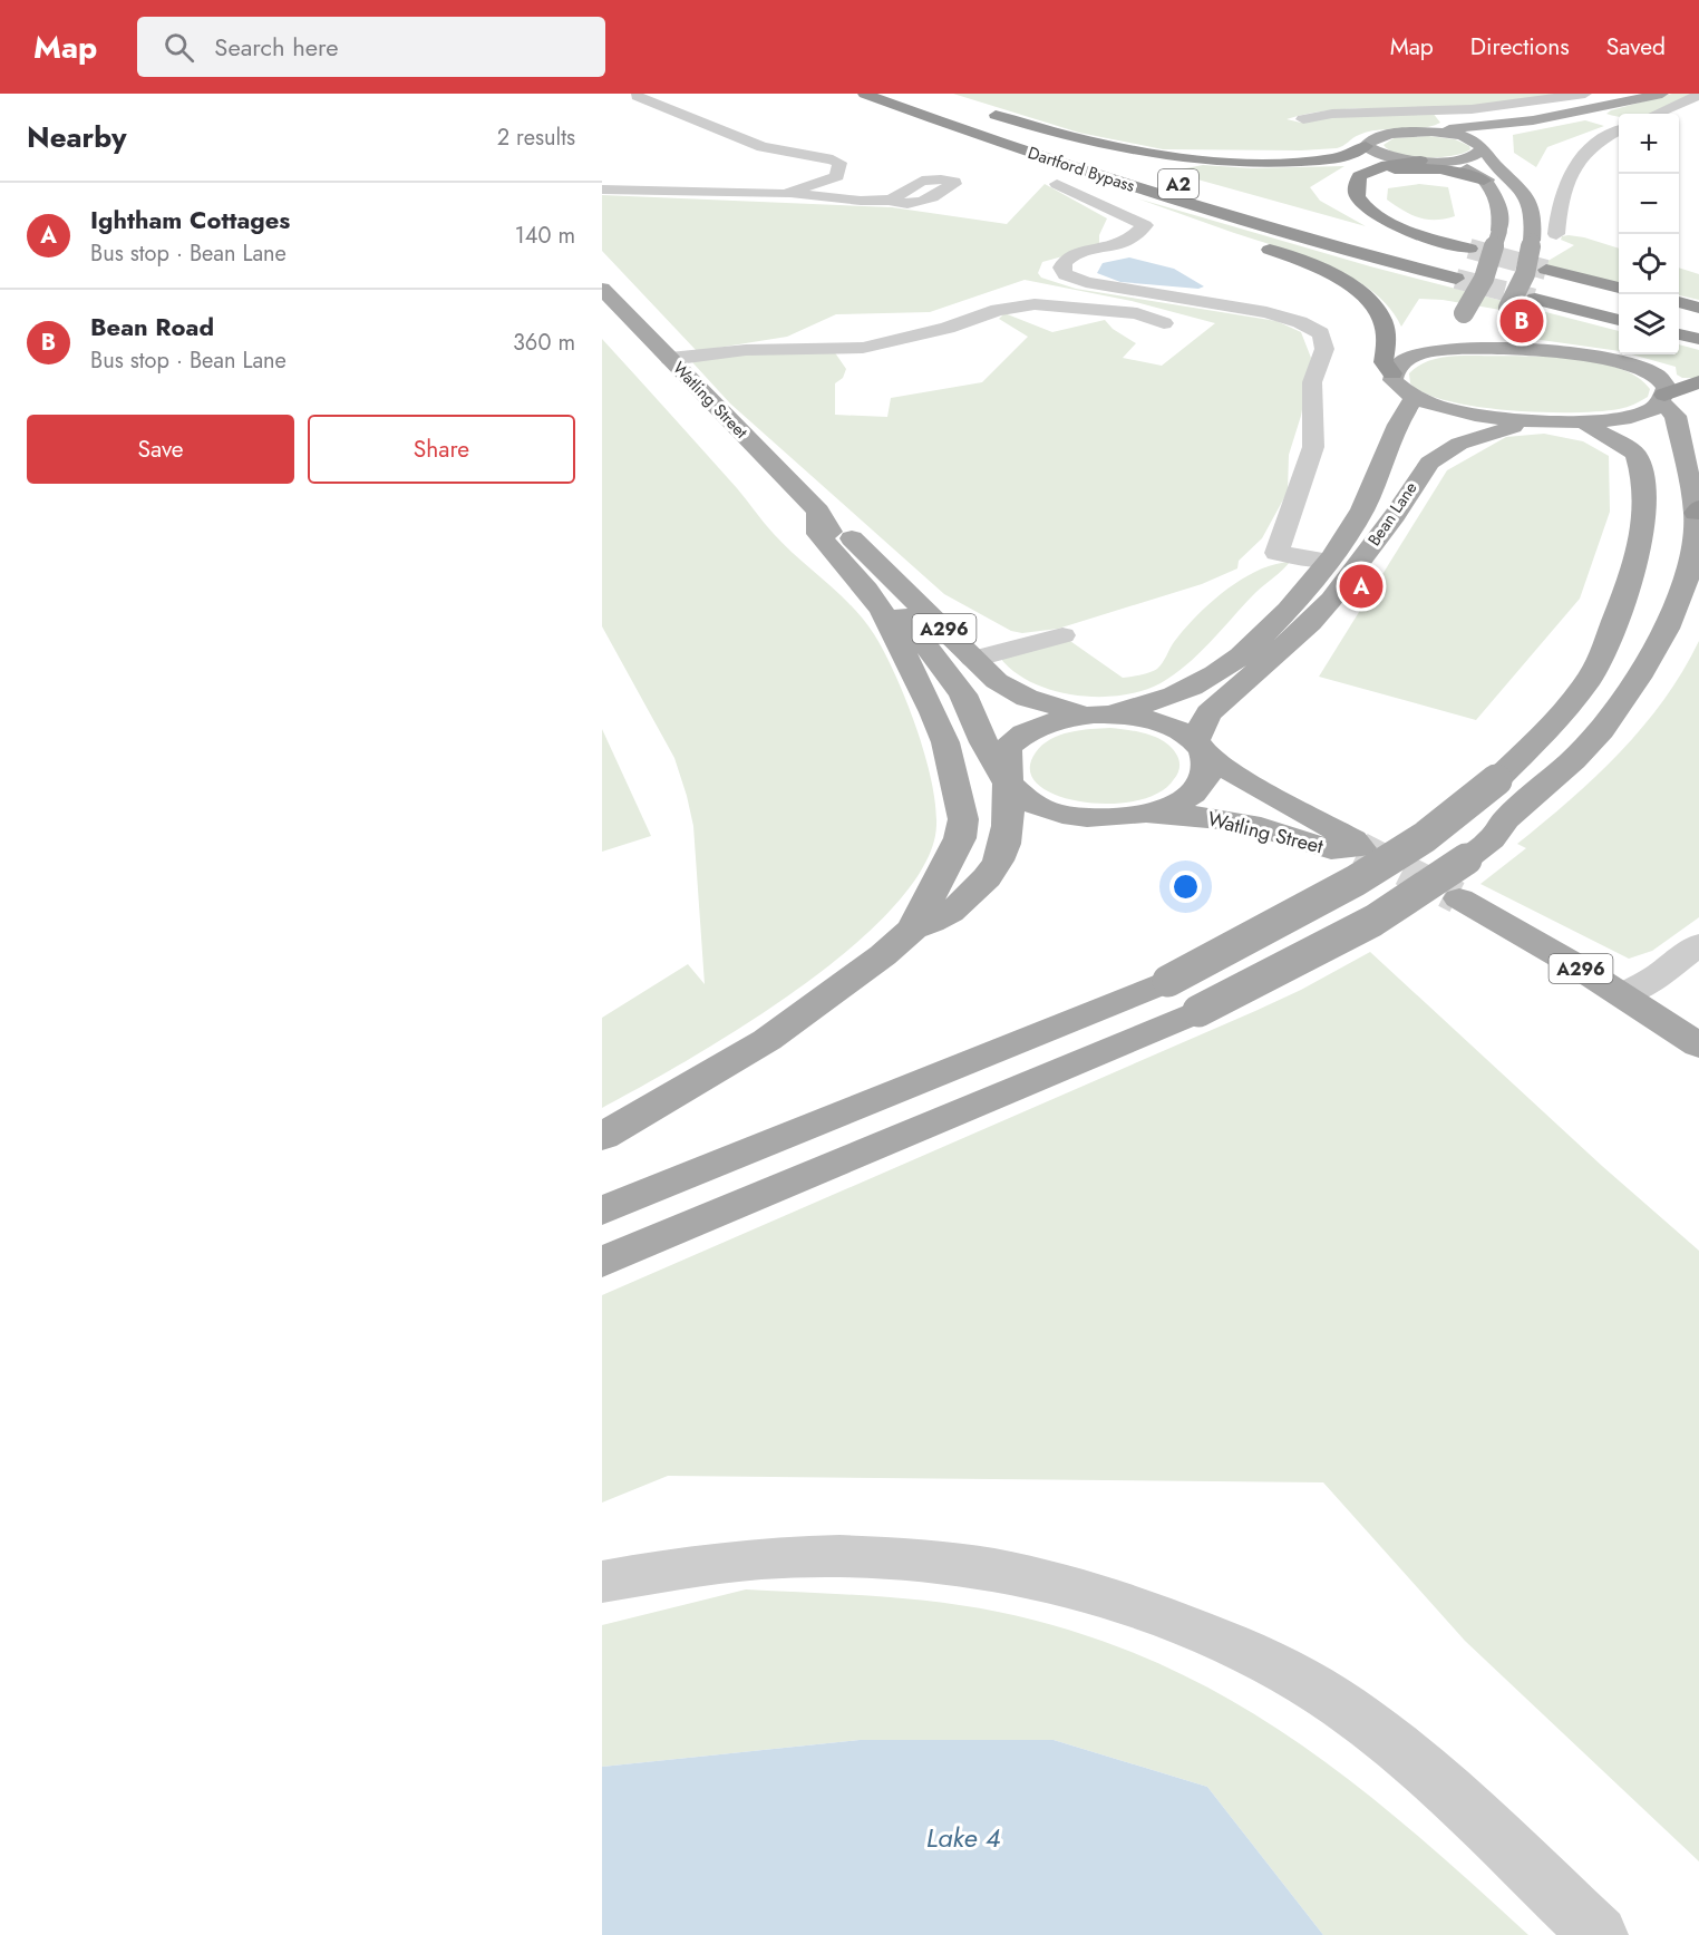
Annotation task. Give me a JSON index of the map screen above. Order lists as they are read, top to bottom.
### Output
{
  "streets": {
    "highway": ["Dartford Bypass", "A2"],
    "main road": ["Watling Street", "Bean Lane", "A296"]
  },
  "crossings": [
    ["Watling Street", "Bean Lane"]
  ],
  "water": ["Lake 4"],
  "page": {
    "header": "Map",
    "search": "Search here",
    "nav": ["Map", "Directions", "Saved"],
    "heading": ["Nearby", "2 results"],
    "map_buttons": ["+", "−"],
    "list": [
      {
        "mark": "A",
        "name": "Ightham Cottages",
        "note": "Bus stop · Bean Lane",
        "value": "140 m"
      },
      {
        "mark": "B",
        "name": "Bean Road",
        "note": "Bus stop · Bean Lane",
        "value": "360 m"
      }
    ],
    "pins": ["B", "A"],
    "buttons": ["Save", "Share"]
  }
}
